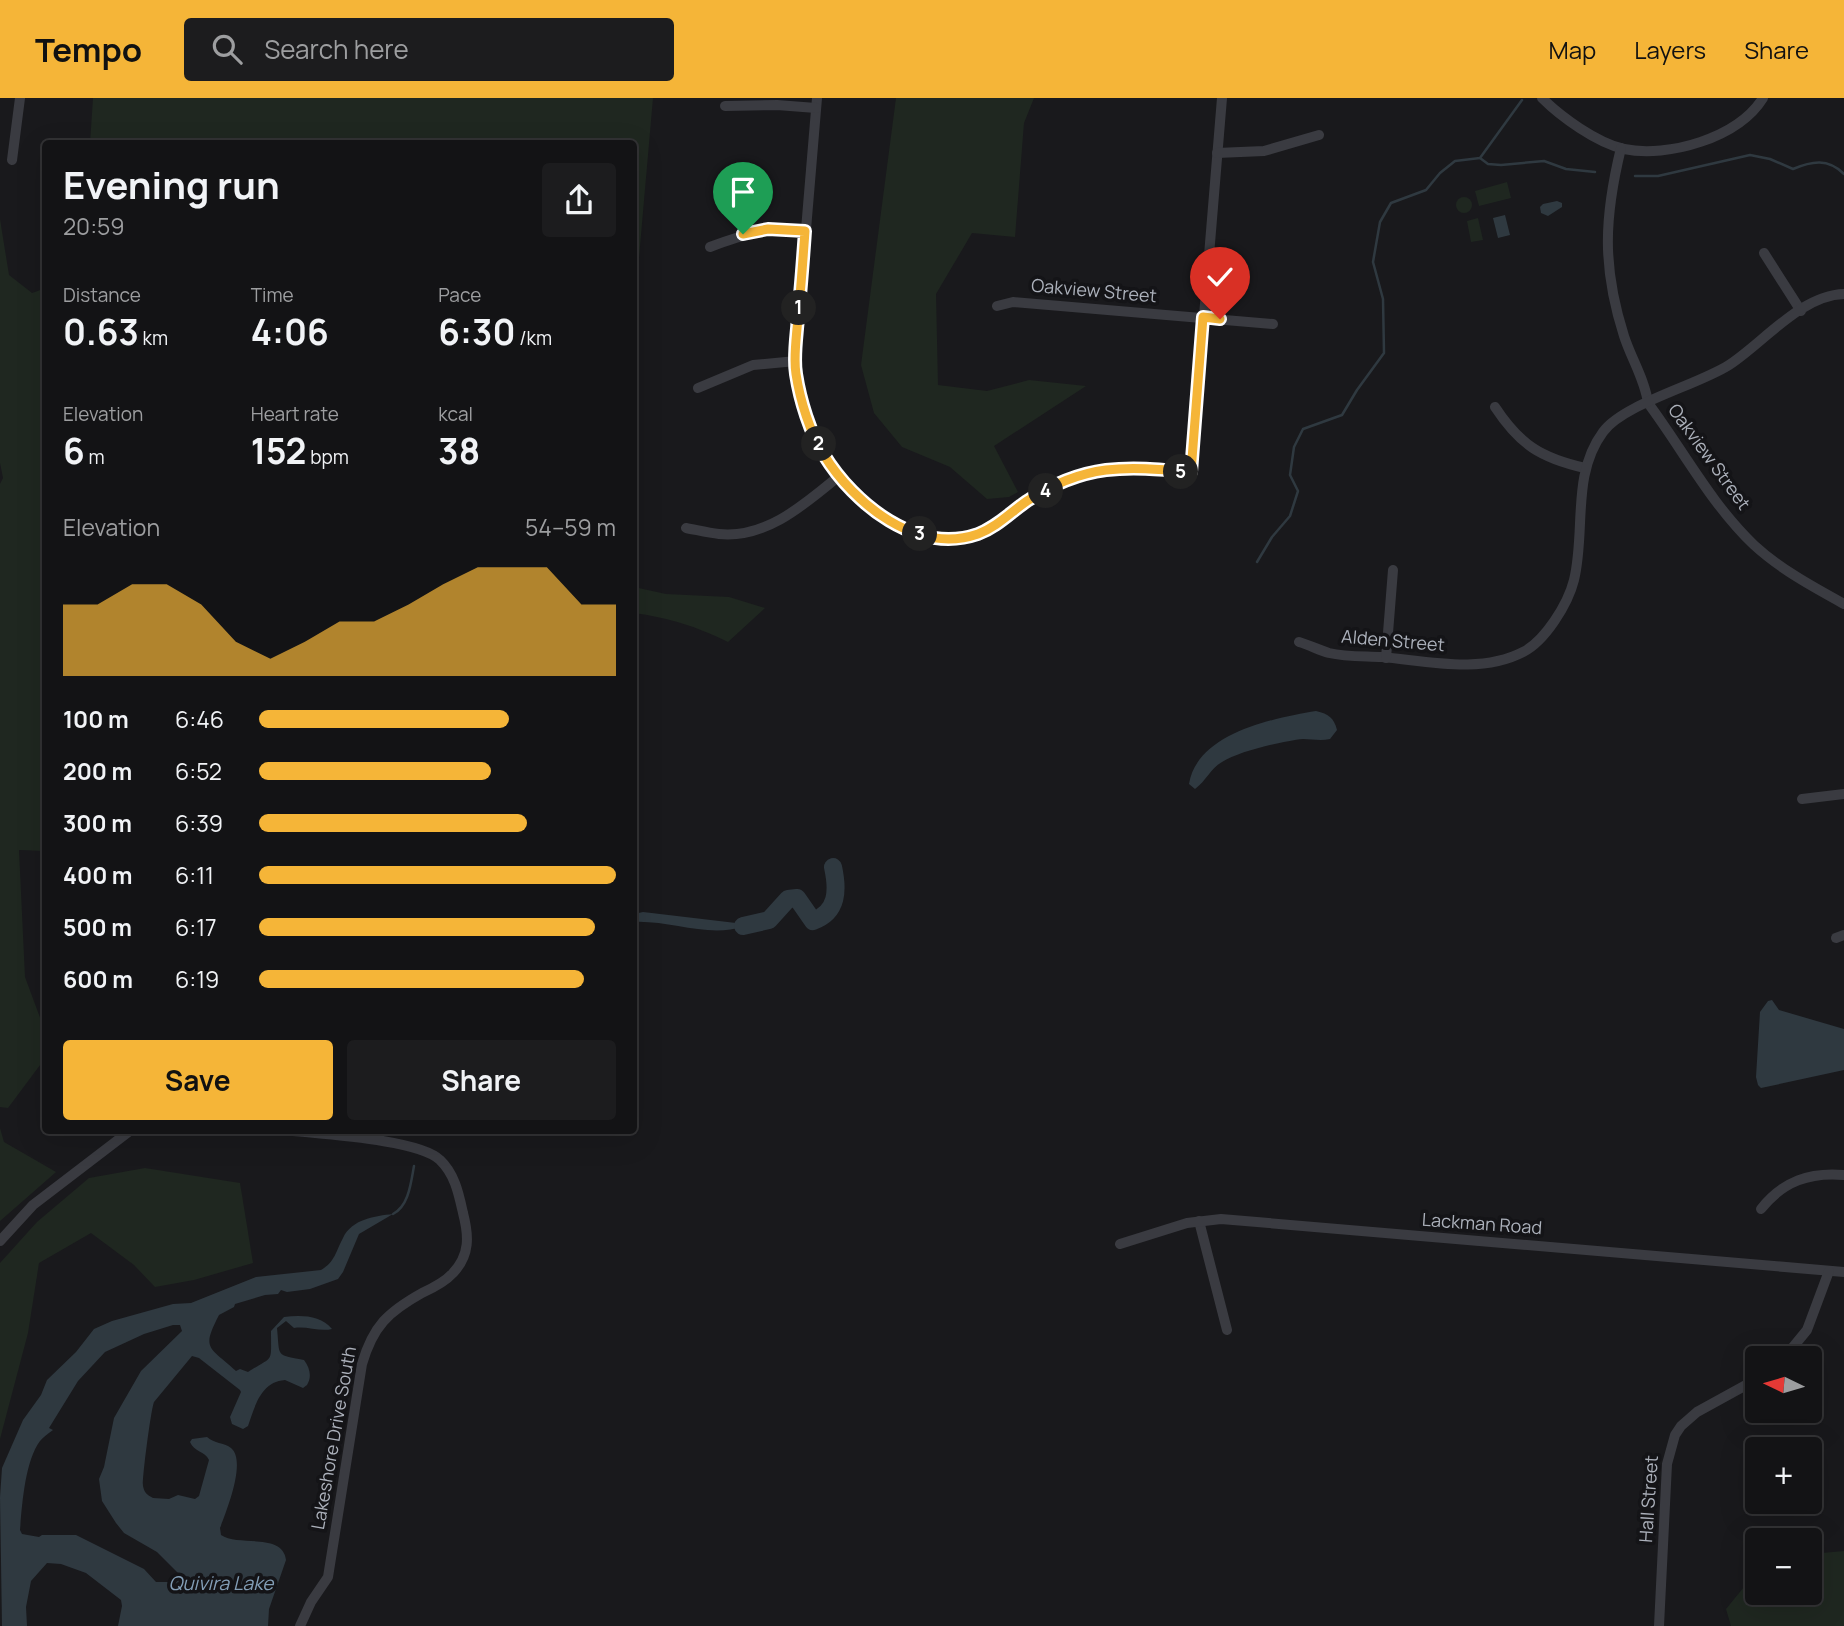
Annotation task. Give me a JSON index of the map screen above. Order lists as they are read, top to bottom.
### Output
{
  "streets": {
    "street": [
      "Oakview Street",
      "Alden Street",
      "Lackman Road",
      "Lakeshore Drive South",
      "Hall Street"
    ]
  },
  "crossings": [
    ["Oakview Street", "Alden Street"]
  ],
  "water": ["Quivira Lake"],
  "north": "left",
  "page": {
    "header": "Tempo",
    "search": "Search here",
    "nav": ["Map", "Layers", "Share"],
    "heading": ["Evening run", "20:59"],
    "stats": [
      ["Distance", "0.63 km"],
      ["Time", "4:06"],
      ["Pace", "6:30 /km"],
      ["Elevation", "6 m"],
      ["Heart rate", "152 bpm"],
      ["kcal", "38"]
    ],
    "pins": [
      "1",
      "2",
      "5",
      "4",
      "3"
    ],
    "chart": ["Elevation", "54–59 m"],
    "list": [
      {
        "name": "100 m",
        "note": "6:46"
      },
      {
        "name": "200 m",
        "note": "6:52"
      },
      {
        "name": "300 m",
        "note": "6:39"
      },
      {
        "name": "400 m",
        "note": "6:11"
      },
      {
        "name": "500 m",
        "note": "6:17"
      },
      {
        "name": "600 m",
        "note": "6:19"
      }
    ],
    "buttons": ["Save", "Share"],
    "map_buttons": ["+", "−"]
  }
}
